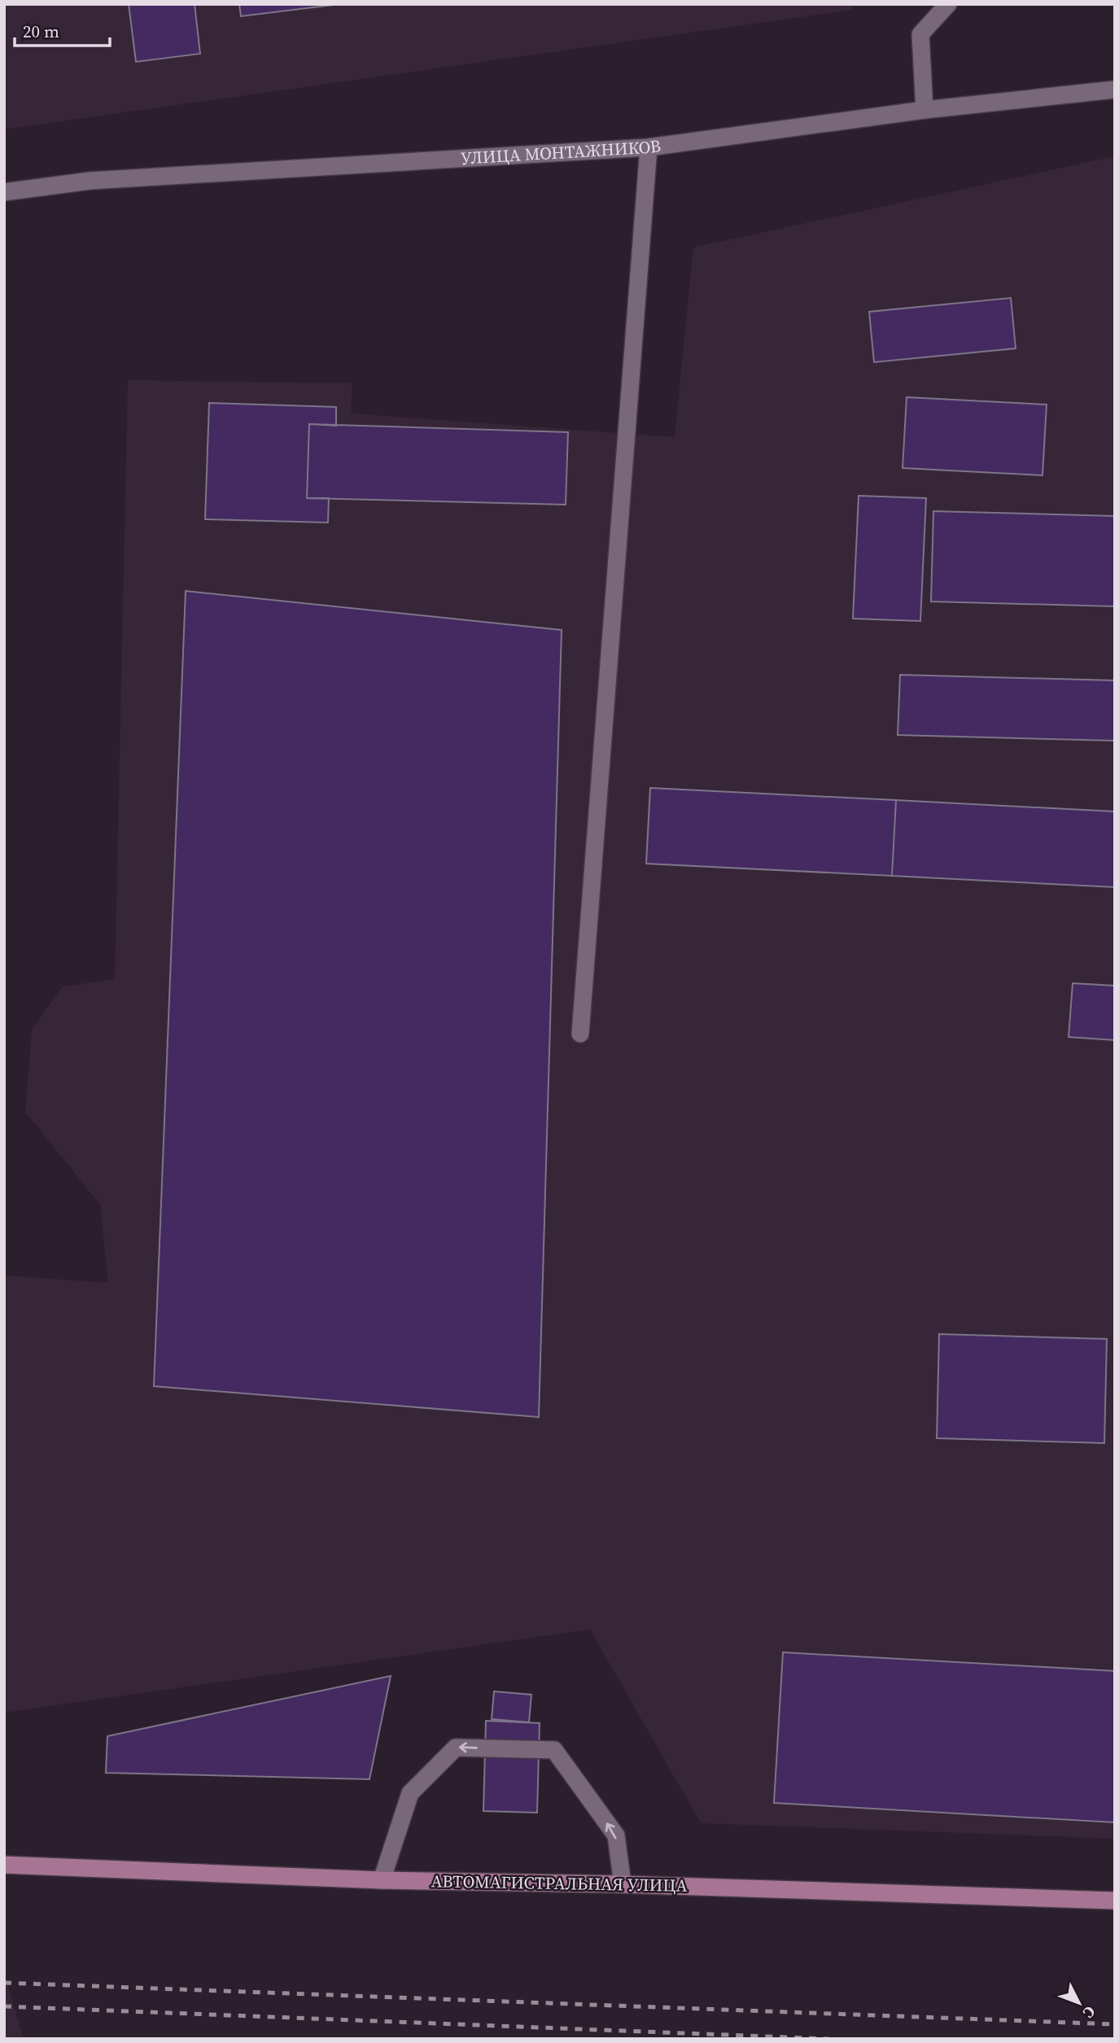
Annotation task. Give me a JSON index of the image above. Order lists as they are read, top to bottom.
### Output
{
  "streets": {
    "main road": ["АВТОМАГИСТРАЛЬНАЯ УЛИЦА"],
    "street": ["УЛИЦА МОНТАЖНИКОВ"]
  },
  "scale_bar": "20 m",
  "north": "bottom right"
}
